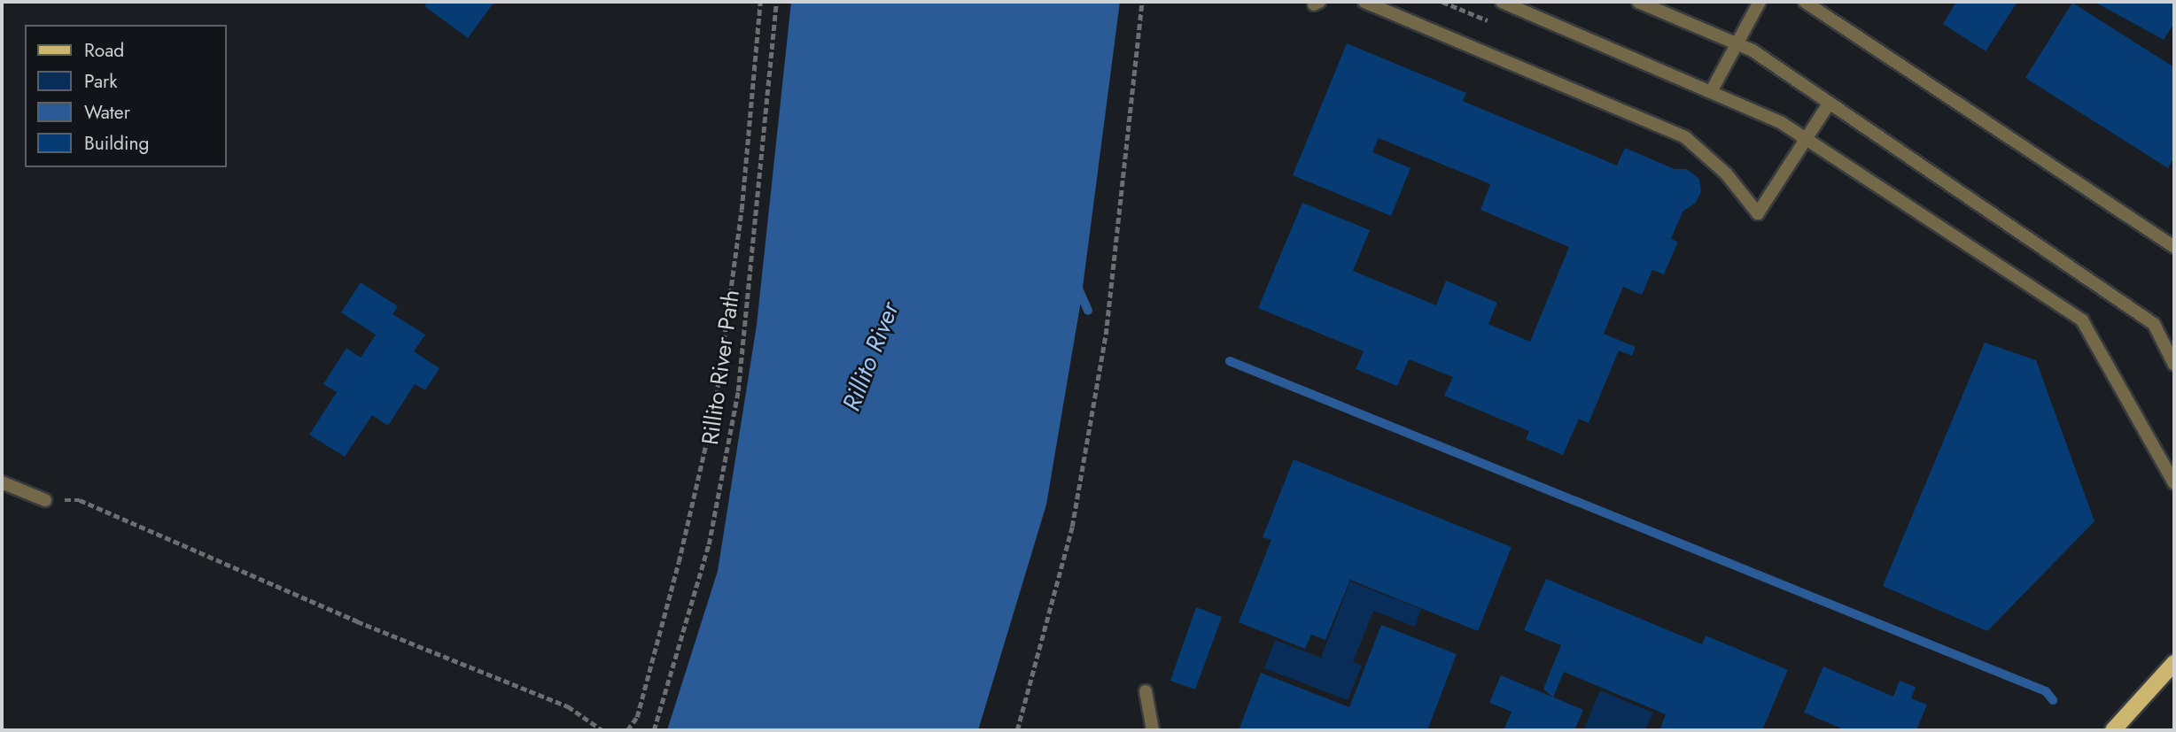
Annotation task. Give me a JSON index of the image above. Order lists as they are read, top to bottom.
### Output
{
  "streets": {
    "path": ["Rillito River Path"]
  },
  "water": ["Rillito River"],
  "legend": [
    "Road",
    "Park",
    "Water",
    "Building"
  ]
}
